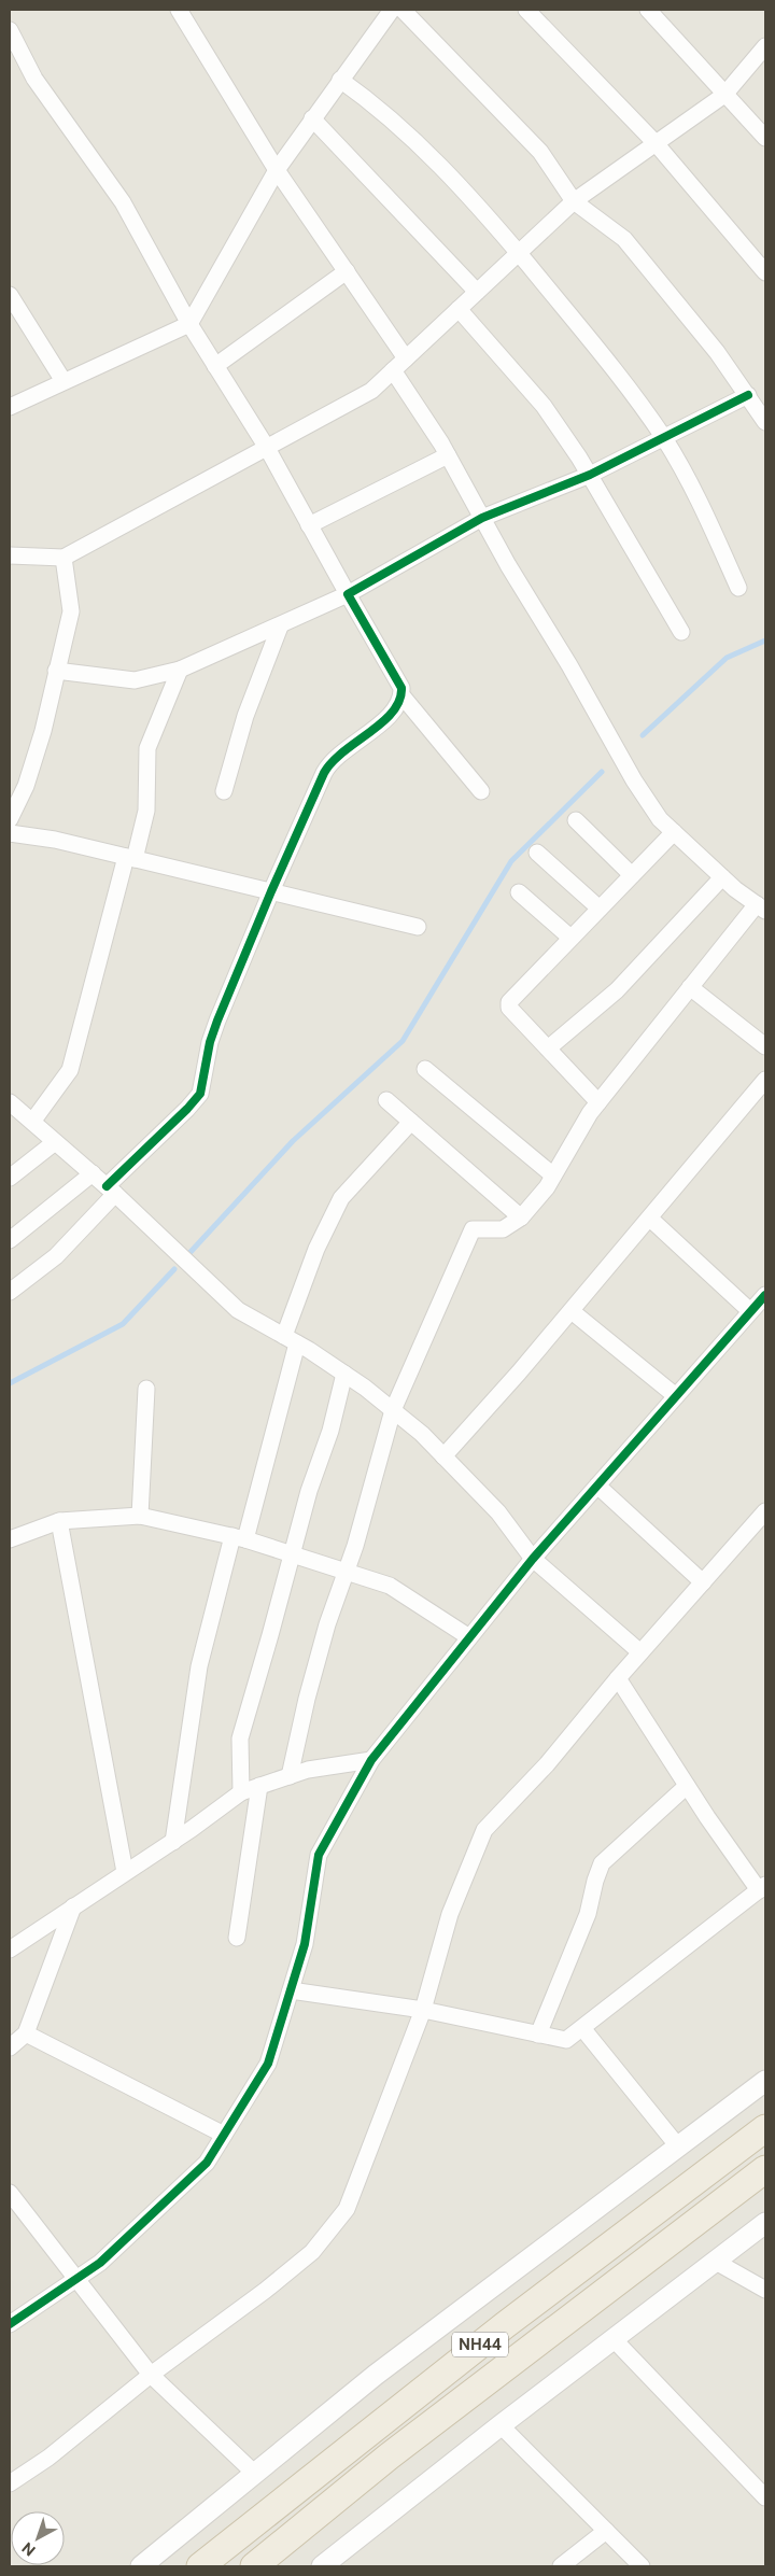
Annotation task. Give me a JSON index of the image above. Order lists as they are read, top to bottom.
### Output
{
  "streets": {
    "highway": ["NH44"]
  },
  "north": "bottom left"
}
